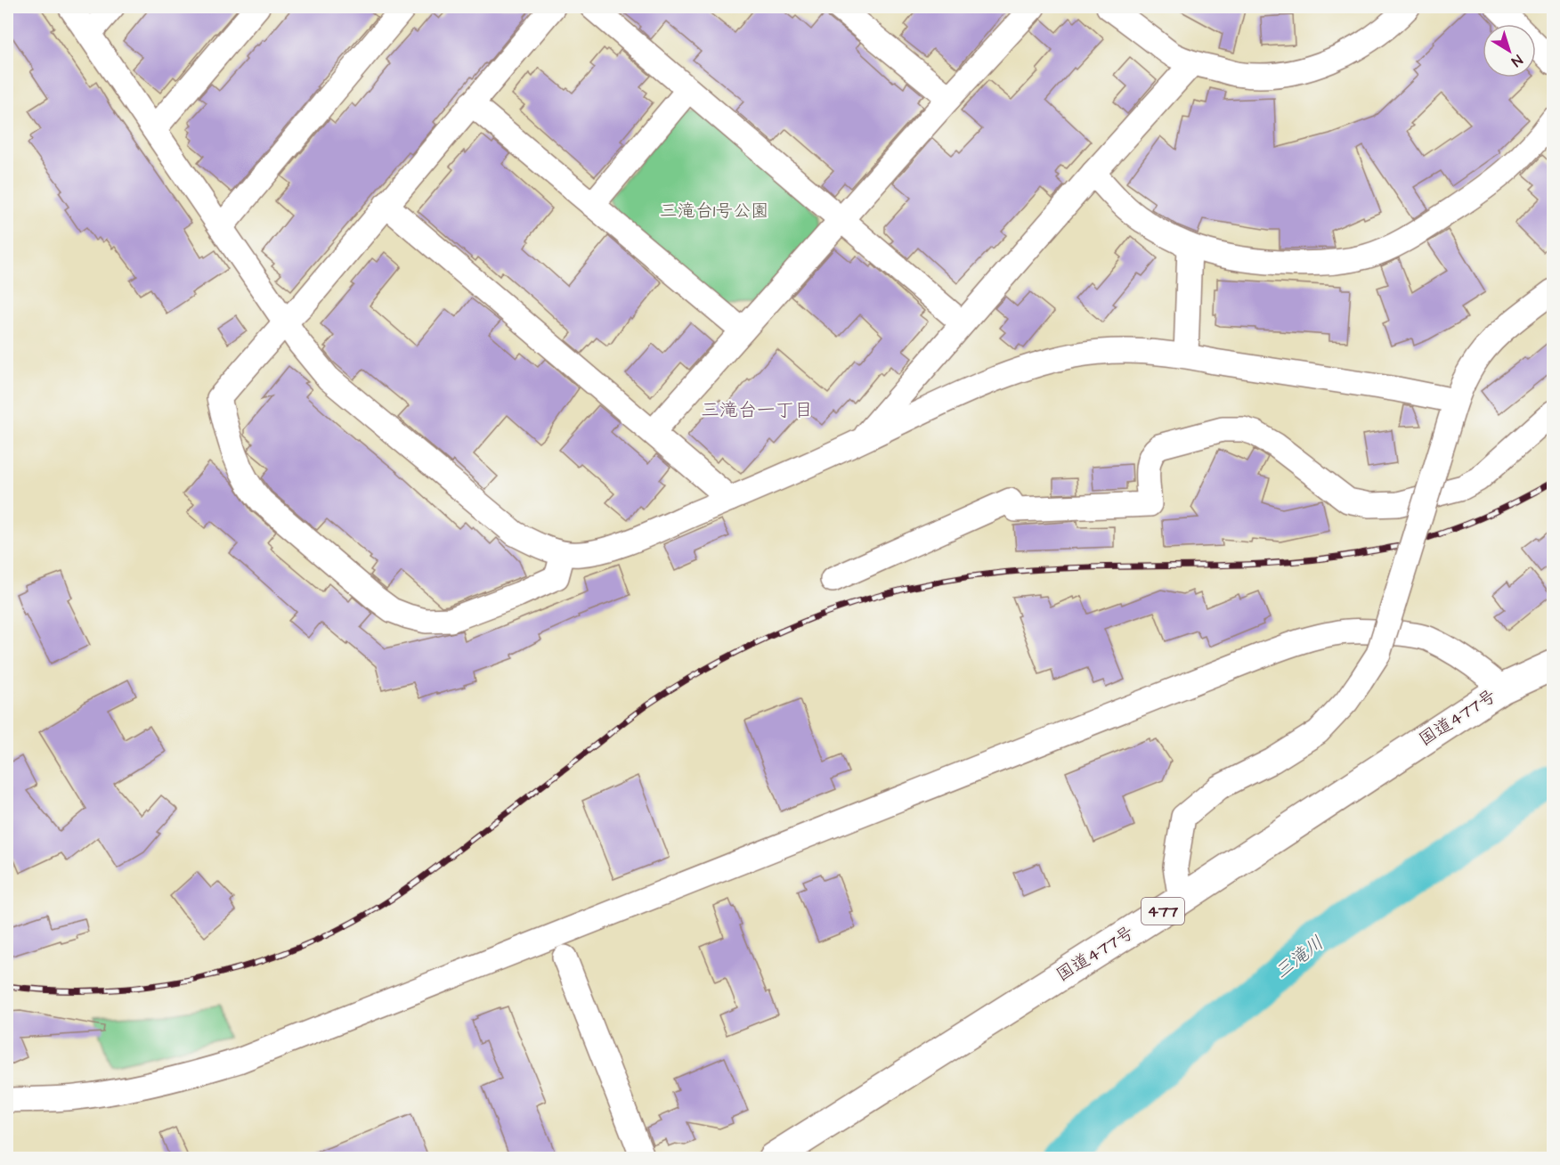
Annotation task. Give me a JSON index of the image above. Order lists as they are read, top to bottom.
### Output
{
  "streets": {
    "highway": ["国道477号", "477"]
  },
  "districts": ["三滝台一丁目"],
  "water": ["三滝川"],
  "parks": ["三滝台1号公園"],
  "north": "bottom right"
}
